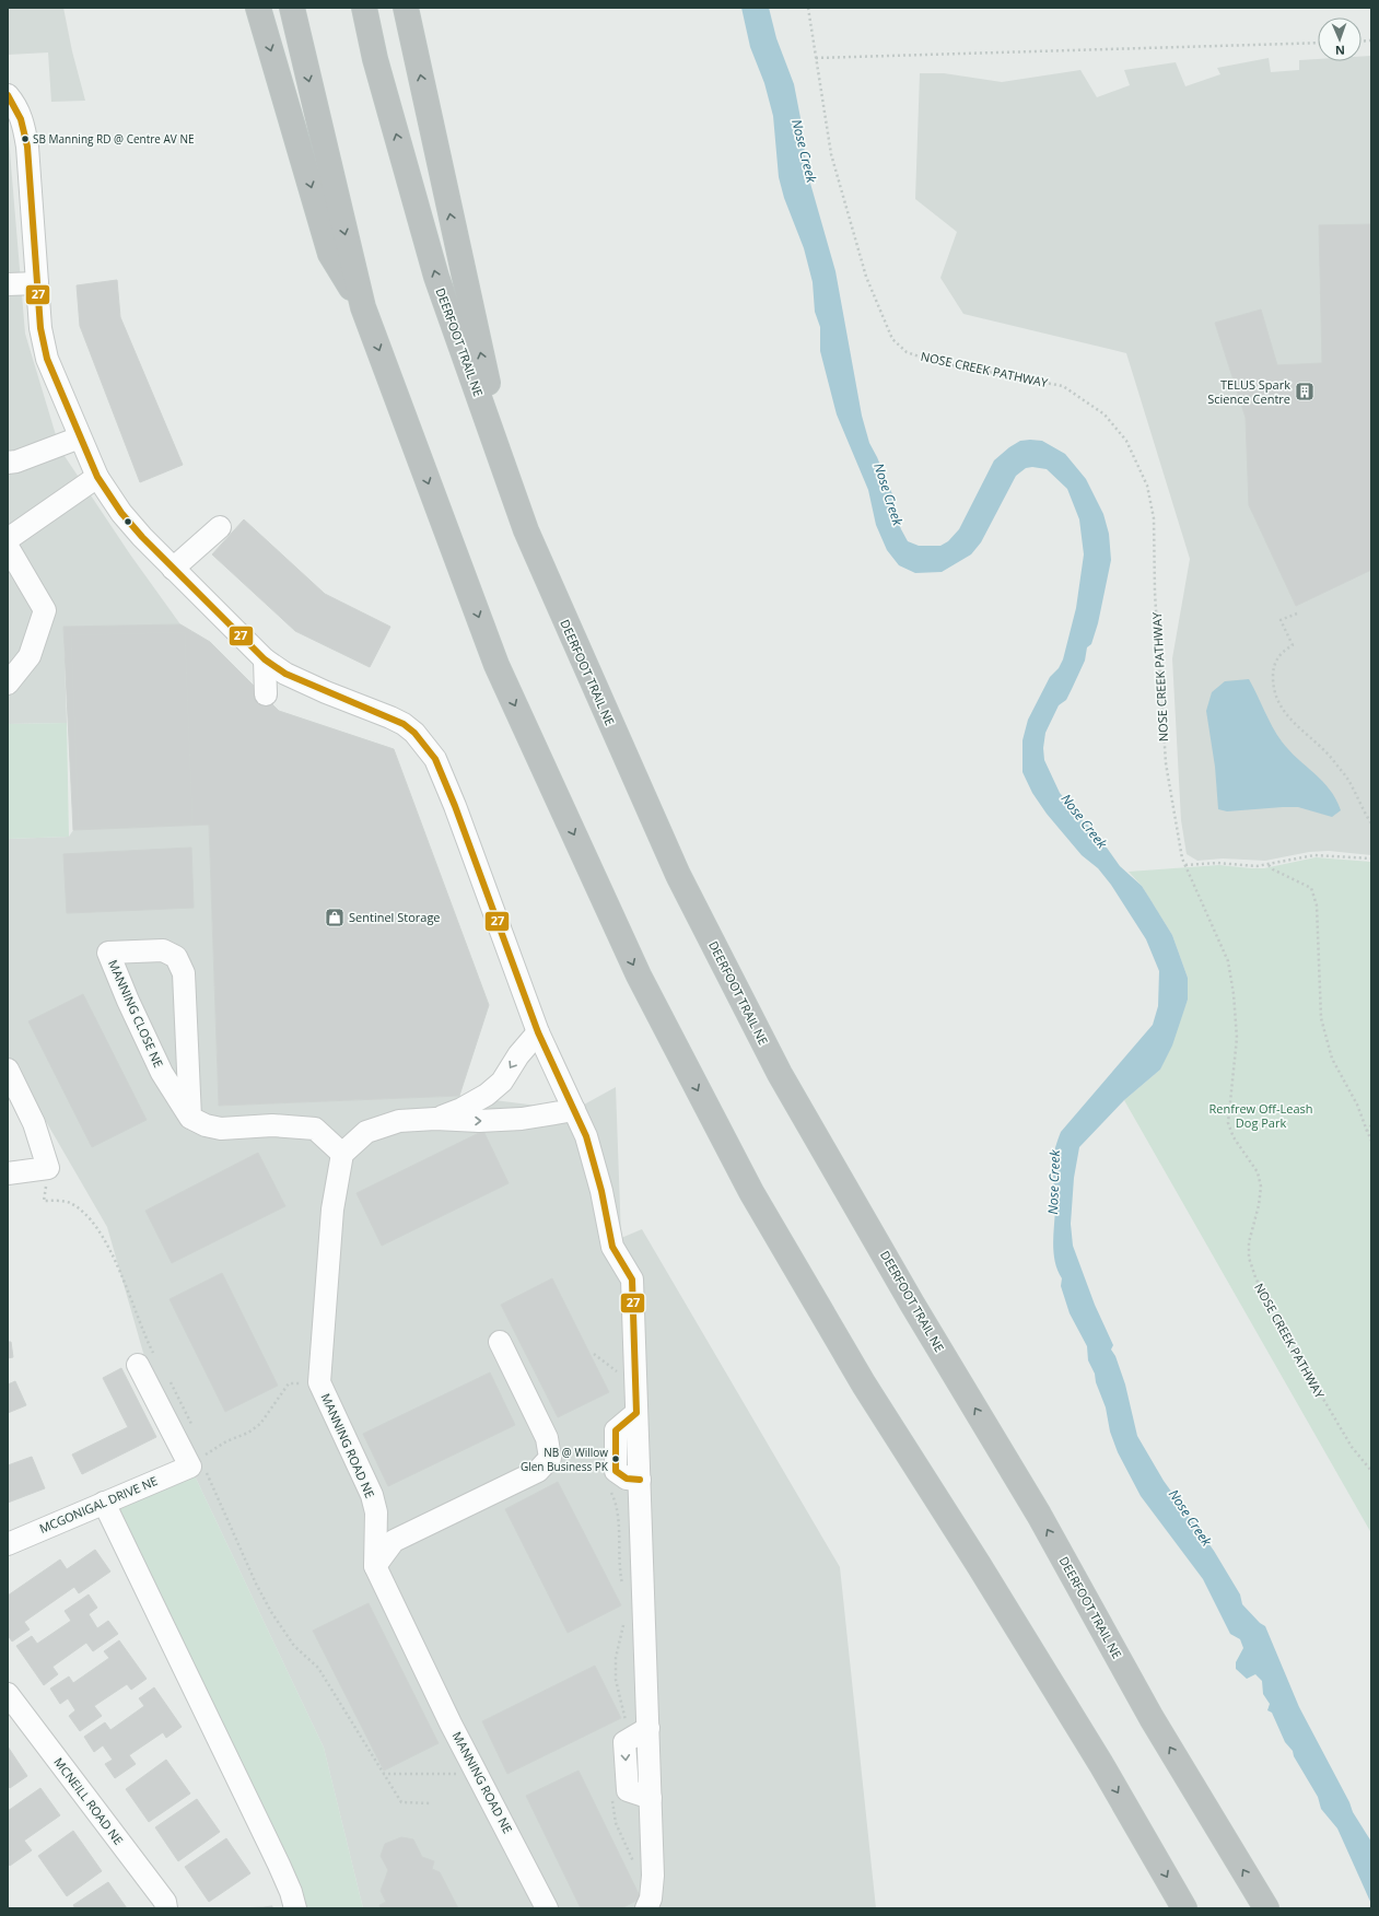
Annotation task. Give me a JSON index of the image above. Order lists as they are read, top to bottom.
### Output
{
  "streets": {
    "highway": ["DEERFOOT TRAIL NE"],
    "street": [
      "MANNING CLOSE NE",
      "MANNING ROAD NE",
      "MCGONIGAL DRIVE NE",
      "MCNEILL ROAD NE"
    ],
    "path": ["NOSE CREEK PATHWAY"]
  },
  "water": ["Nose Creek"],
  "parks": ["Renfrew Off-Leash Dog Park"],
  "places": {
    "other": ["SB Manning RD @ Centre AV NE", "NB @ Willow Glen Business PK"],
    "building": ["TELUS Spark Science Centre"],
    "shop": ["Sentinel Storage"]
  },
  "lines": ["transit line 27"],
  "north": "bottom"
}
